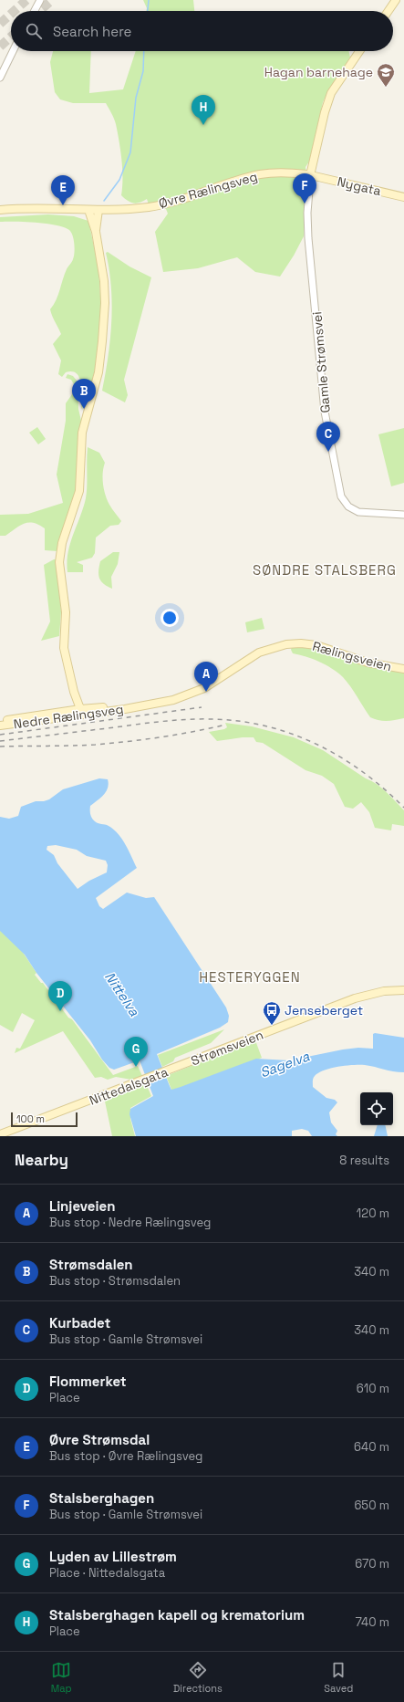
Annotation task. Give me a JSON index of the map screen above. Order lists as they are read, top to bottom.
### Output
{
  "streets": {
    "main road": [
      "Nygata",
      "Øvre Rælingsveg",
      "Gamle Strømsvei",
      "Rælingsveien",
      "Nedre Rælingsveg",
      "Strømsveien",
      "Nittedalsgata"
    ]
  },
  "crossings": [
    ["Nygata", "Øvre Rælingsveg"],
    ["Nygata", "Gamle Strømsvei"],
    ["Øvre Rælingsveg", "Gamle Strømsvei"],
    ["Rælingsveien", "Nedre Rælingsveg"],
    ["Strømsveien", "Nittedalsgata"]
  ],
  "districts": ["SØNDRE STALSBERG", "HESTERYGGEN"],
  "water": ["Nittelva", "Sagelva"],
  "places": {
    "school or university": ["Hagan barnehage"],
    "bus stop": ["Jenseberget"]
  },
  "scale_bar": "100 m",
  "page": {
    "search": "Search here",
    "pins": [
      "H",
      "F",
      "E",
      "B",
      "C",
      "A",
      "D",
      "G"
    ],
    "scale": "100 m",
    "heading": ["Nearby", "8 results"],
    "list": [
      {
        "mark": "A",
        "name": "Linjeveien",
        "note": "Bus stop · Nedre Rælingsveg",
        "value": "120 m"
      },
      {
        "mark": "B",
        "name": "Strømsdalen",
        "note": "Bus stop · Strømsdalen",
        "value": "340 m"
      },
      {
        "mark": "C",
        "name": "Kurbadet",
        "note": "Bus stop · Gamle Strømsvei",
        "value": "340 m"
      },
      {
        "mark": "D",
        "name": "Flommerket",
        "note": "Place",
        "value": "610 m"
      },
      {
        "mark": "E",
        "name": "Øvre Strømsdal",
        "note": "Bus stop · Øvre Rælingsveg",
        "value": "640 m"
      },
      {
        "mark": "F",
        "name": "Stalsberghagen",
        "note": "Bus stop · Gamle Strømsvei",
        "value": "650 m"
      },
      {
        "mark": "G",
        "name": "Lyden av Lillestrøm",
        "note": "Place · Nittedalsgata",
        "value": "670 m"
      },
      {
        "mark": "H",
        "name": "Stalsberghagen kapell og krematorium",
        "note": "Place",
        "value": "740 m"
      }
    ],
    "nav": ["Map", "Directions", "Saved"]
  }
}
